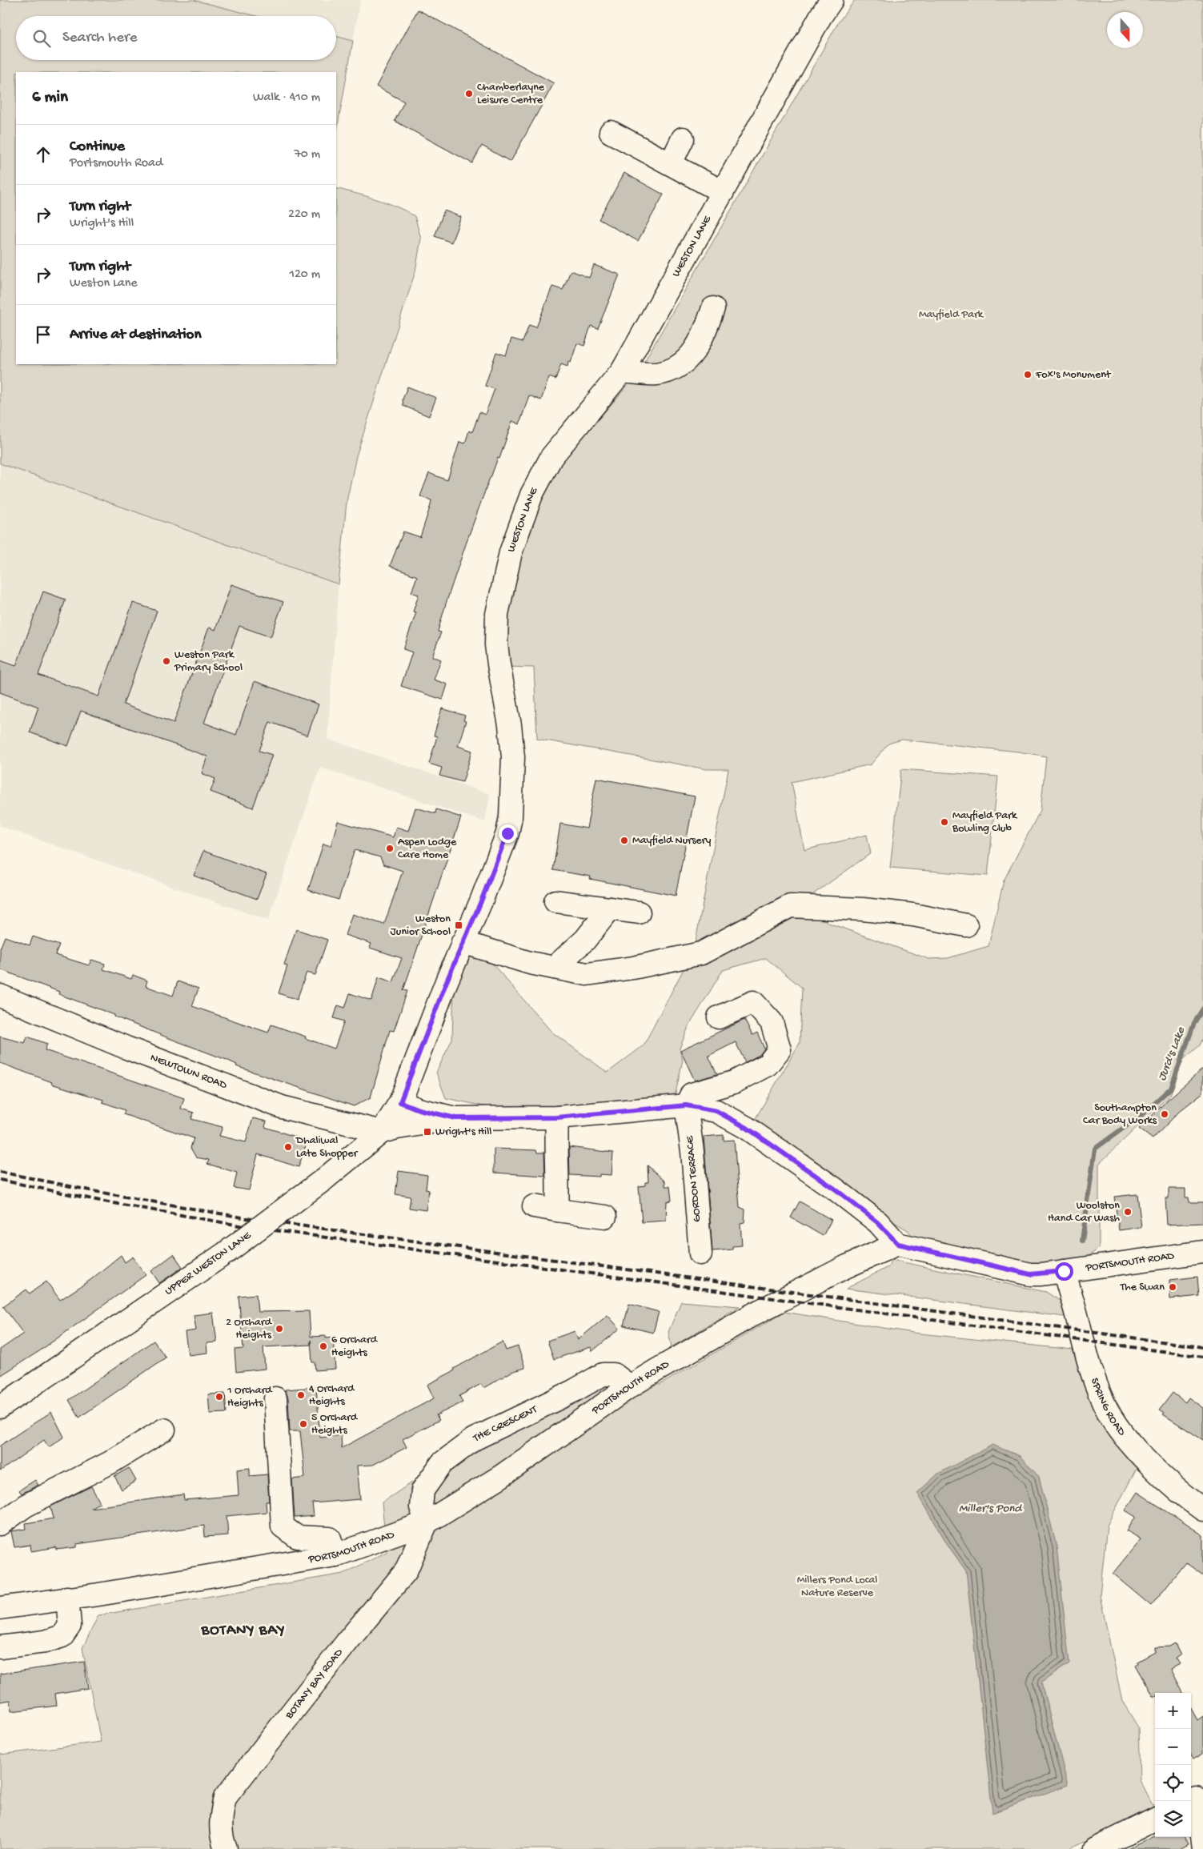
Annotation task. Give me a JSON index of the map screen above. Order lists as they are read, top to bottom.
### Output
{
  "streets": {
    "street": [
      "WESTON LANE",
      "NEWTOWN ROAD",
      "GORDON TERRACE",
      "PORTSMOUTH ROAD",
      "UPPER WESTON LANE",
      "SPRING ROAD",
      "THE CRESCENT",
      "BOTANY BAY ROAD"
    ]
  },
  "crossings": [
    ["WESTON LANE", "UPPER WESTON LANE"],
    ["NEWTOWN ROAD", "UPPER WESTON LANE"],
    ["PORTSMOUTH ROAD", "SPRING ROAD"],
    ["PORTSMOUTH ROAD", "THE CRESCENT"],
    ["PORTSMOUTH ROAD", "BOTANY BAY ROAD"],
    ["THE CRESCENT", "BOTANY BAY ROAD"]
  ],
  "districts": ["BOTANY BAY"],
  "water": ["Jurd's Lake", "Miller's Pond"],
  "parks": ["Mayfield Park", "Millers Pond Local Nature Reserve"],
  "places": {
    "other": [
      "Chamberlayne Leisure Centre",
      "Fox's Monument",
      "Weston Park Primary School",
      "Mayfield Park Bowling Club",
      "Mayfield Nursery",
      "Aspen Lodge Care Home",
      "Southampton Car Body Works",
      "Dhaliwal Late Shopper",
      "Woolston Hand Car Wash",
      "The Swan",
      "2 Orchard Heights",
      "6 Orchard Heights",
      "4 Orchard Heights",
      "1 Orchard Heights",
      "5 Orchard Heights"
    ],
    "transit": ["Weston Junior School", "Wright's Hill"]
  },
  "north": "bottom",
  "page": {
    "search": "Search here",
    "heading": ["6 min", "Walk · 410 m"],
    "list": [
      ["Continue", "Portsmouth Road", "70 m"],
      ["Turn right", "Wright's Hill", "220 m"],
      ["Turn right", "Weston Lane", "120 m"],
      "Arrive at destination"
    ],
    "map_buttons": ["+", "−"]
  }
}
